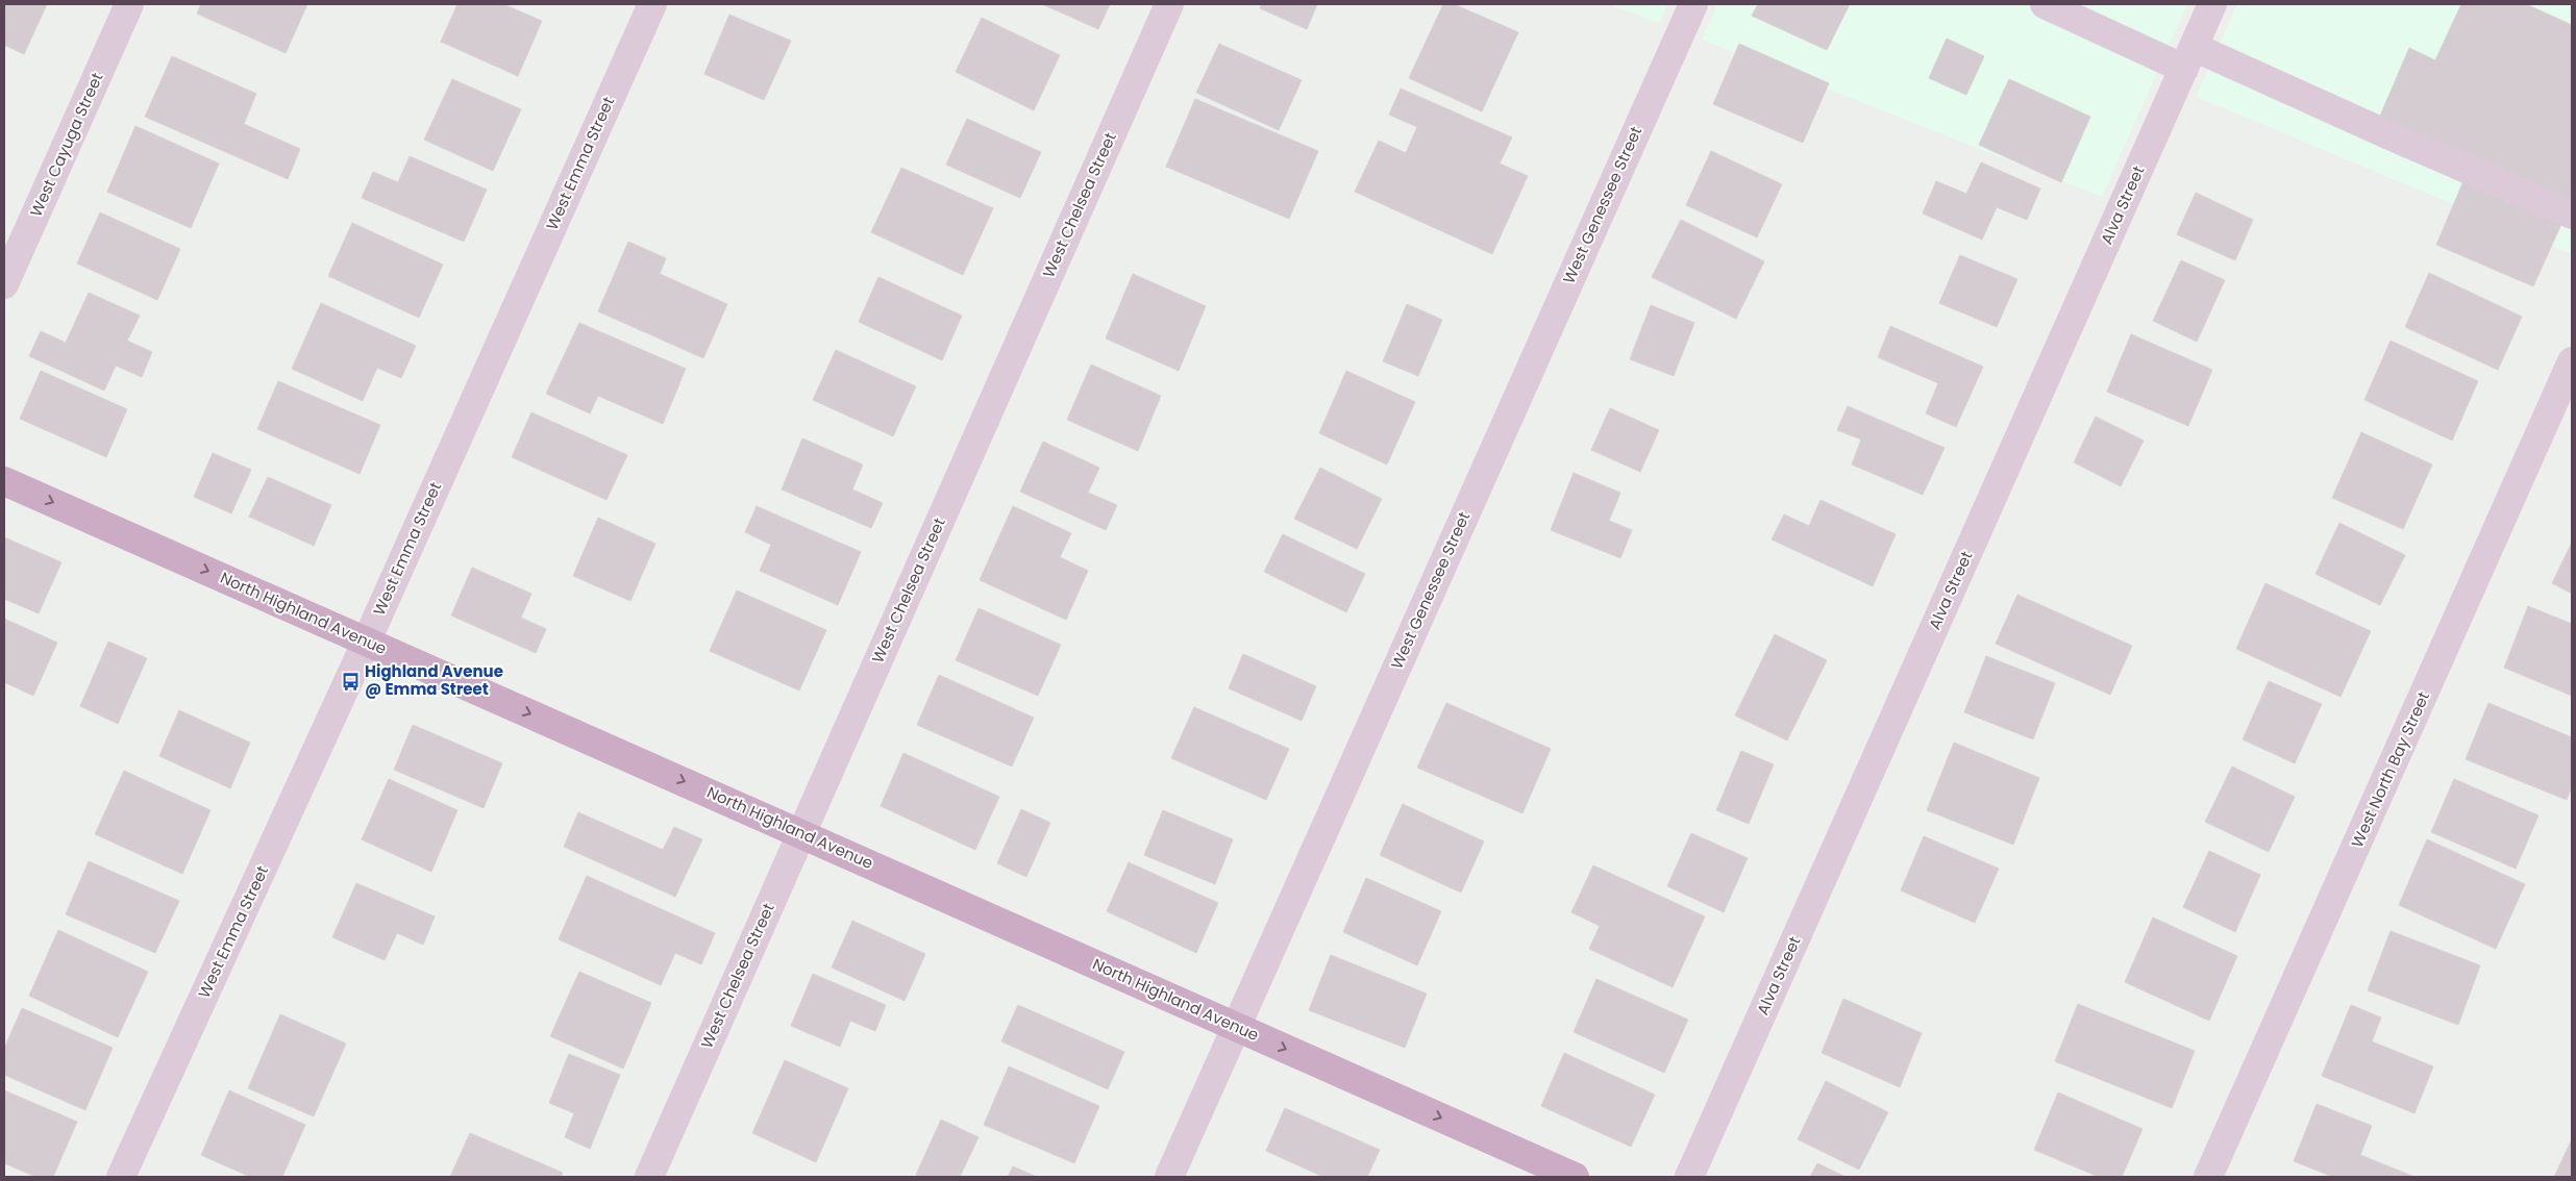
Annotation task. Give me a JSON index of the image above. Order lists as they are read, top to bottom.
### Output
{
  "streets": {
    "main road": ["North Highland Avenue"],
    "street": [
      "West Cayuga Street",
      "West Emma Street",
      "West Chelsea Street",
      "West Genessee Street",
      "Alva Street",
      "West North Bay Street"
    ]
  },
  "crossings": [
    ["West Emma Street", "North Highland Avenue"],
    ["West Chelsea Street", "North Highland Avenue"],
    ["West Genessee Street", "North Highland Avenue"]
  ],
  "one_way": ["North Highland Avenue"],
  "places": {
    "bus stop": ["Highland Avenue @ Emma Street"]
  }
}
